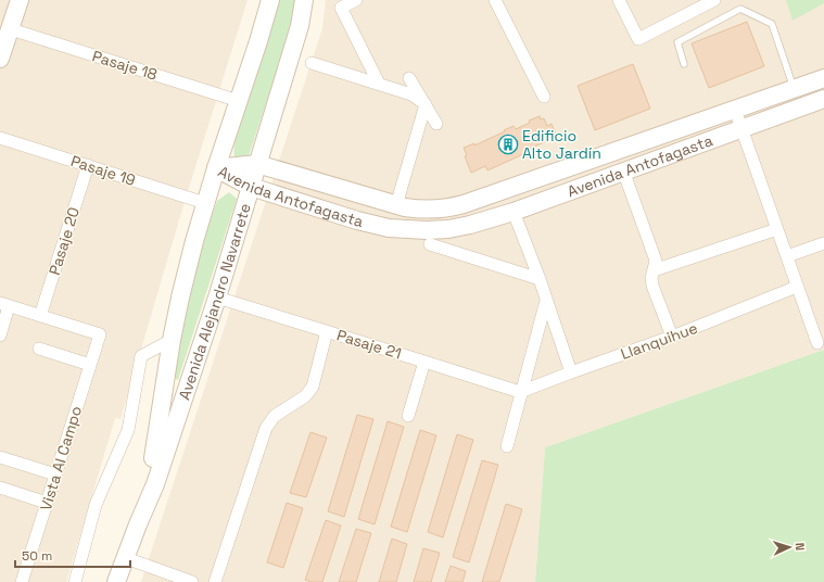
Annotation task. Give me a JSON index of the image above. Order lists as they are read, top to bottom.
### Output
{
  "streets": {
    "street": [
      "Pasaje 18",
      "Avenida Antofagasta",
      "Pasaje 19",
      "Pasaje 20",
      "Avenida Alejandro Navarrete",
      "Llanquihue",
      "Pasaje 21",
      "Vista Al Campo"
    ]
  },
  "crossings": [
    ["Pasaje 18", "Avenida Alejandro Navarrete"],
    ["Avenida Antofagasta", "Avenida Alejandro Navarrete"],
    ["Pasaje 19", "Pasaje 20"],
    ["Pasaje 19", "Avenida Alejandro Navarrete"],
    ["Pasaje 20", "Vista Al Campo"],
    ["Avenida Alejandro Navarrete", "Pasaje 21"],
    ["Llanquihue", "Pasaje 21"]
  ],
  "places": {
    "building": ["Edificio Alto Jardín"]
  },
  "scale_bar": "50 m",
  "north": "right"
}
